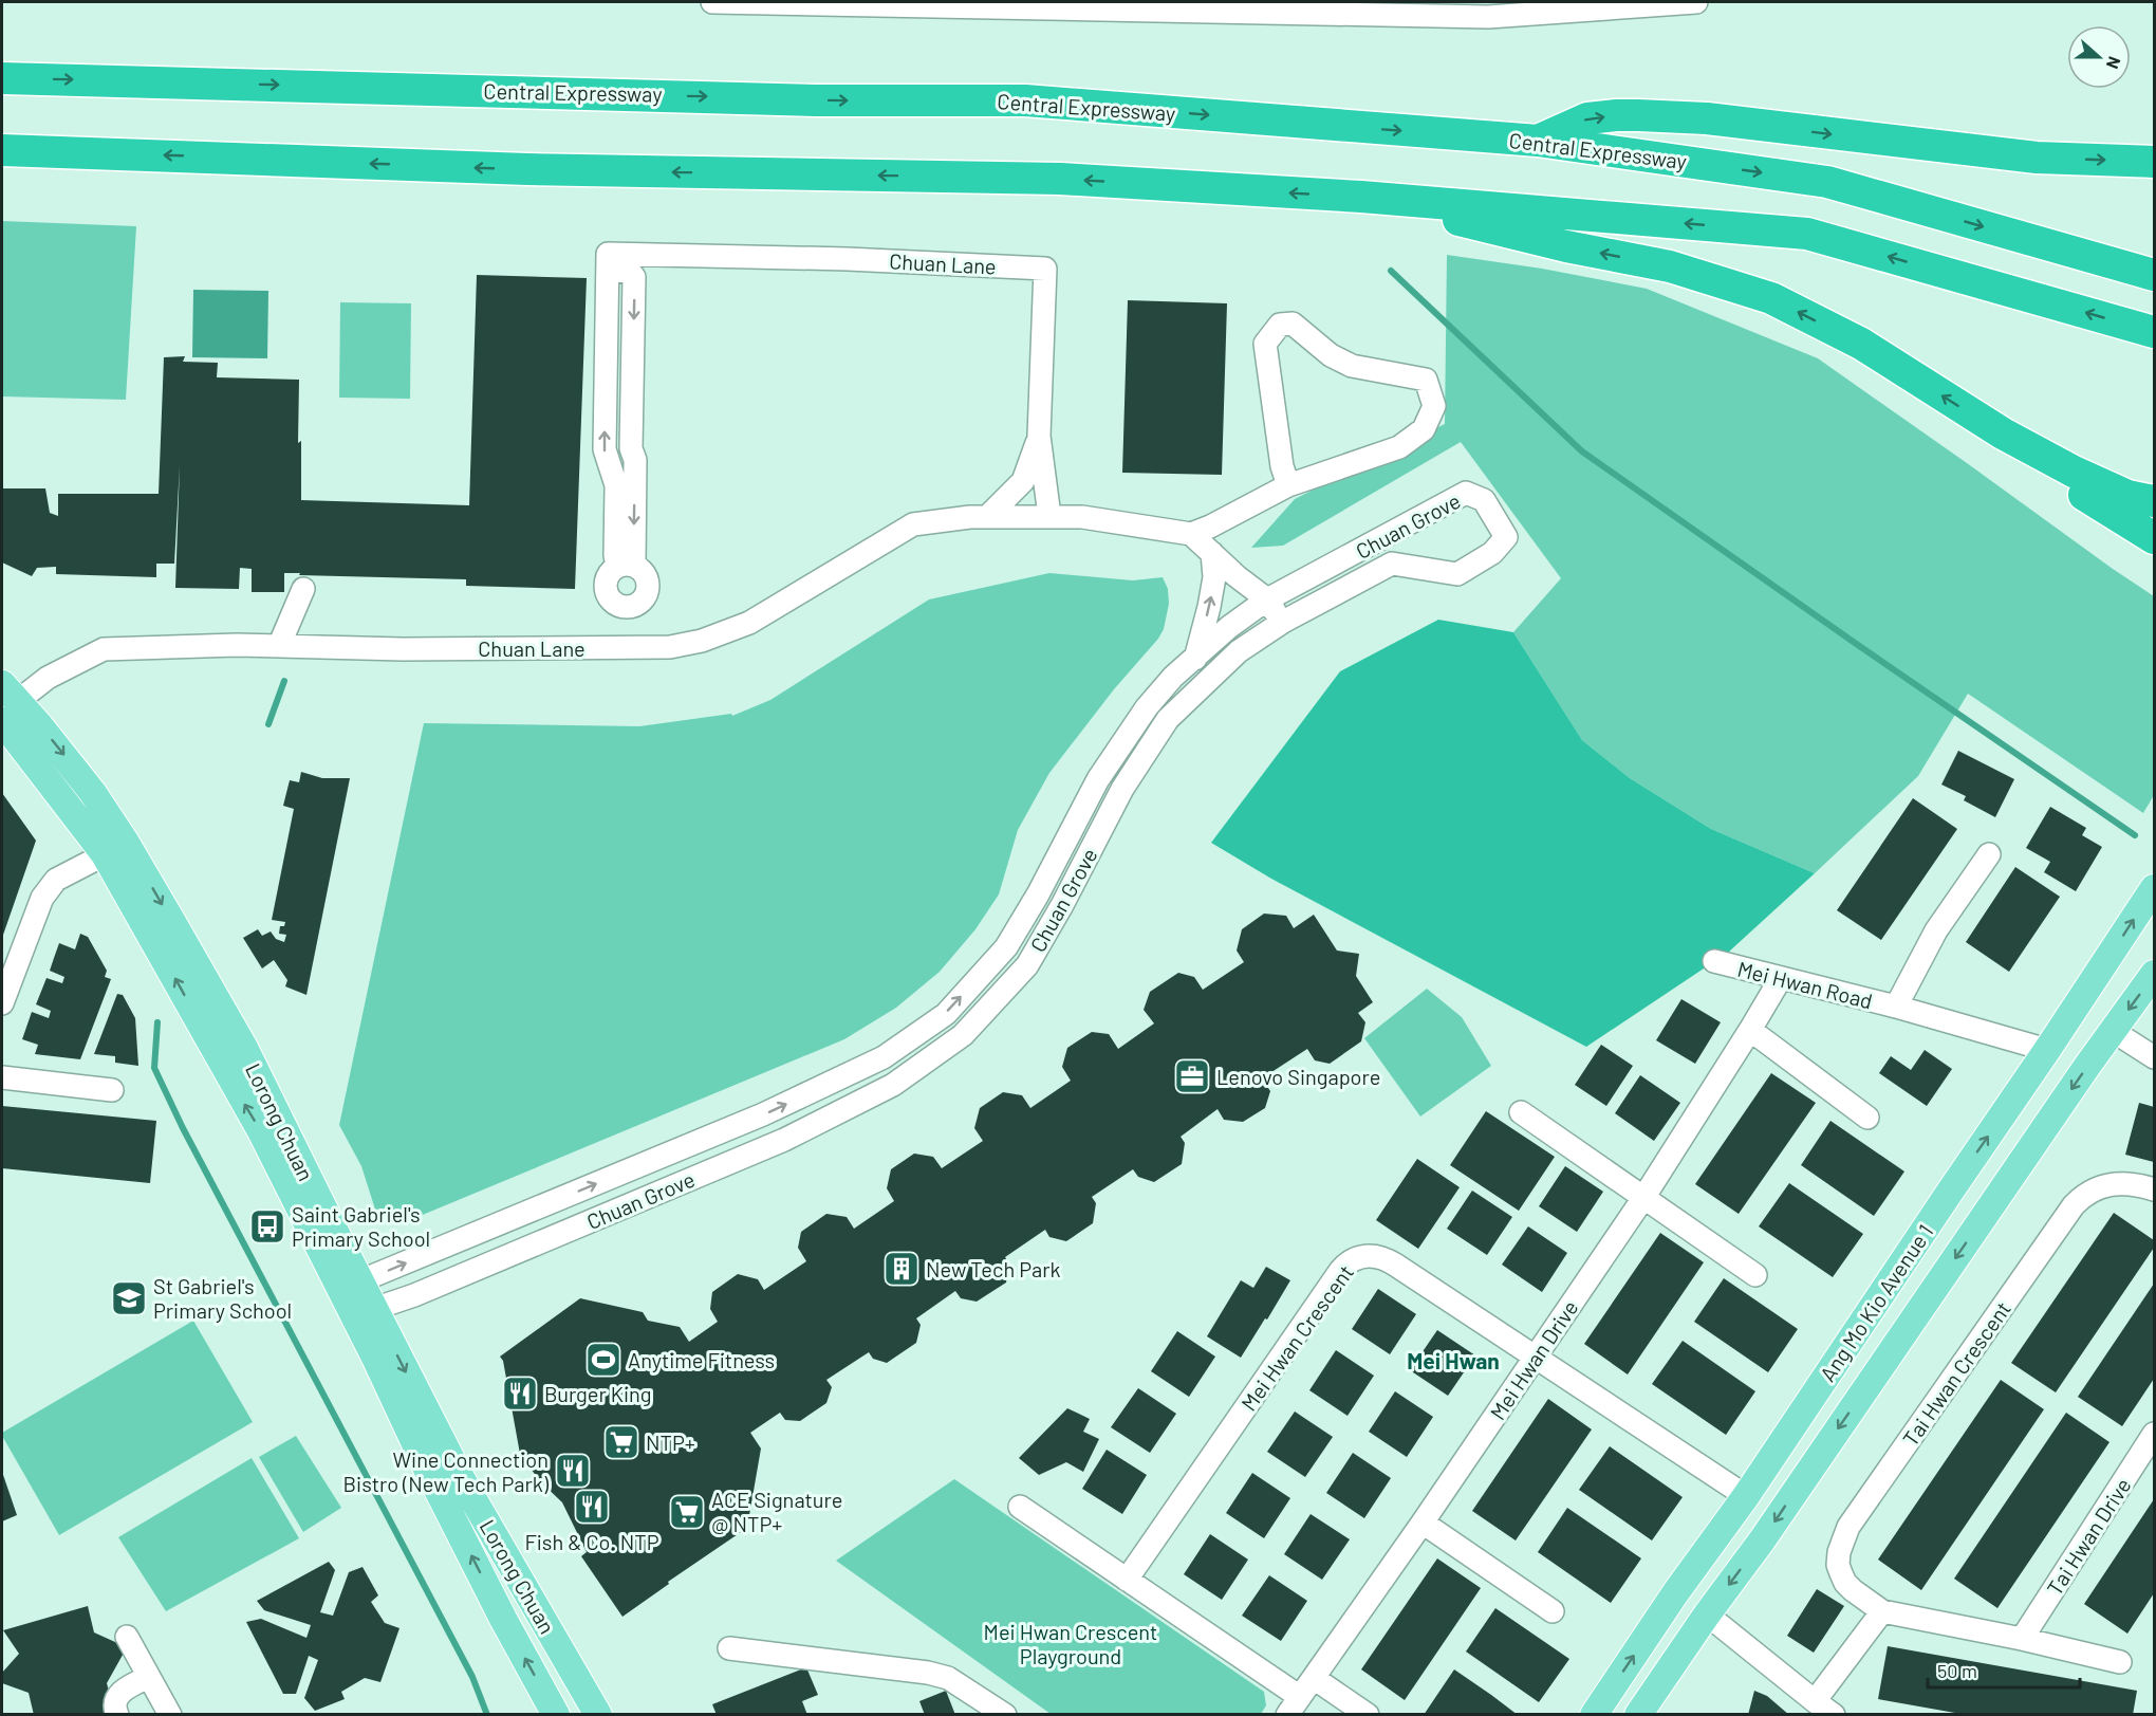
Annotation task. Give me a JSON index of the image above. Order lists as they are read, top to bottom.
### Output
{
  "streets": {
    "highway": ["Central Expressway"],
    "main road": ["Lorong Chuan", "Ang Mo Kio Avenue 1"],
    "street": [
      "Chuan Lane",
      "Chuan Grove",
      "Mei Hwan Road",
      "Mei Hwan Crescent",
      "Mei Hwan Drive",
      "Tai Hwan Crescent",
      "Tai Hwan Drive"
    ]
  },
  "crossings": [
    ["Chuan Lane", "Lorong Chuan"],
    ["Chuan Grove", "Lorong Chuan"],
    ["Mei Hwan Road", "Ang Mo Kio Avenue 1"],
    ["Mei Hwan Road", "Mei Hwan Drive"],
    ["Ang Mo Kio Avenue 1", "Mei Hwan Crescent"],
    ["Mei Hwan Crescent", "Mei Hwan Drive"],
    ["Tai Hwan Crescent", "Tai Hwan Drive"]
  ],
  "districts": ["Mei Hwan"],
  "parks": ["Mei Hwan Crescent Playground"],
  "places": {
    "office": ["Lenovo Singapore"],
    "bus stop": ["Saint Gabriel's Primary School"],
    "building": ["New Tech Park"],
    "school or university": ["St Gabriel's Primary School"],
    "sports": ["Anytime Fitness"],
    "restaurant": ["Burger King", "Wine Connection Bistro (New Tech Park)", "Fish & Co. NTP"],
    "supermarket": ["NTP+", "ACE Signature @ NTP+"]
  },
  "scale_bar": "50 m",
  "north": "right"
}
